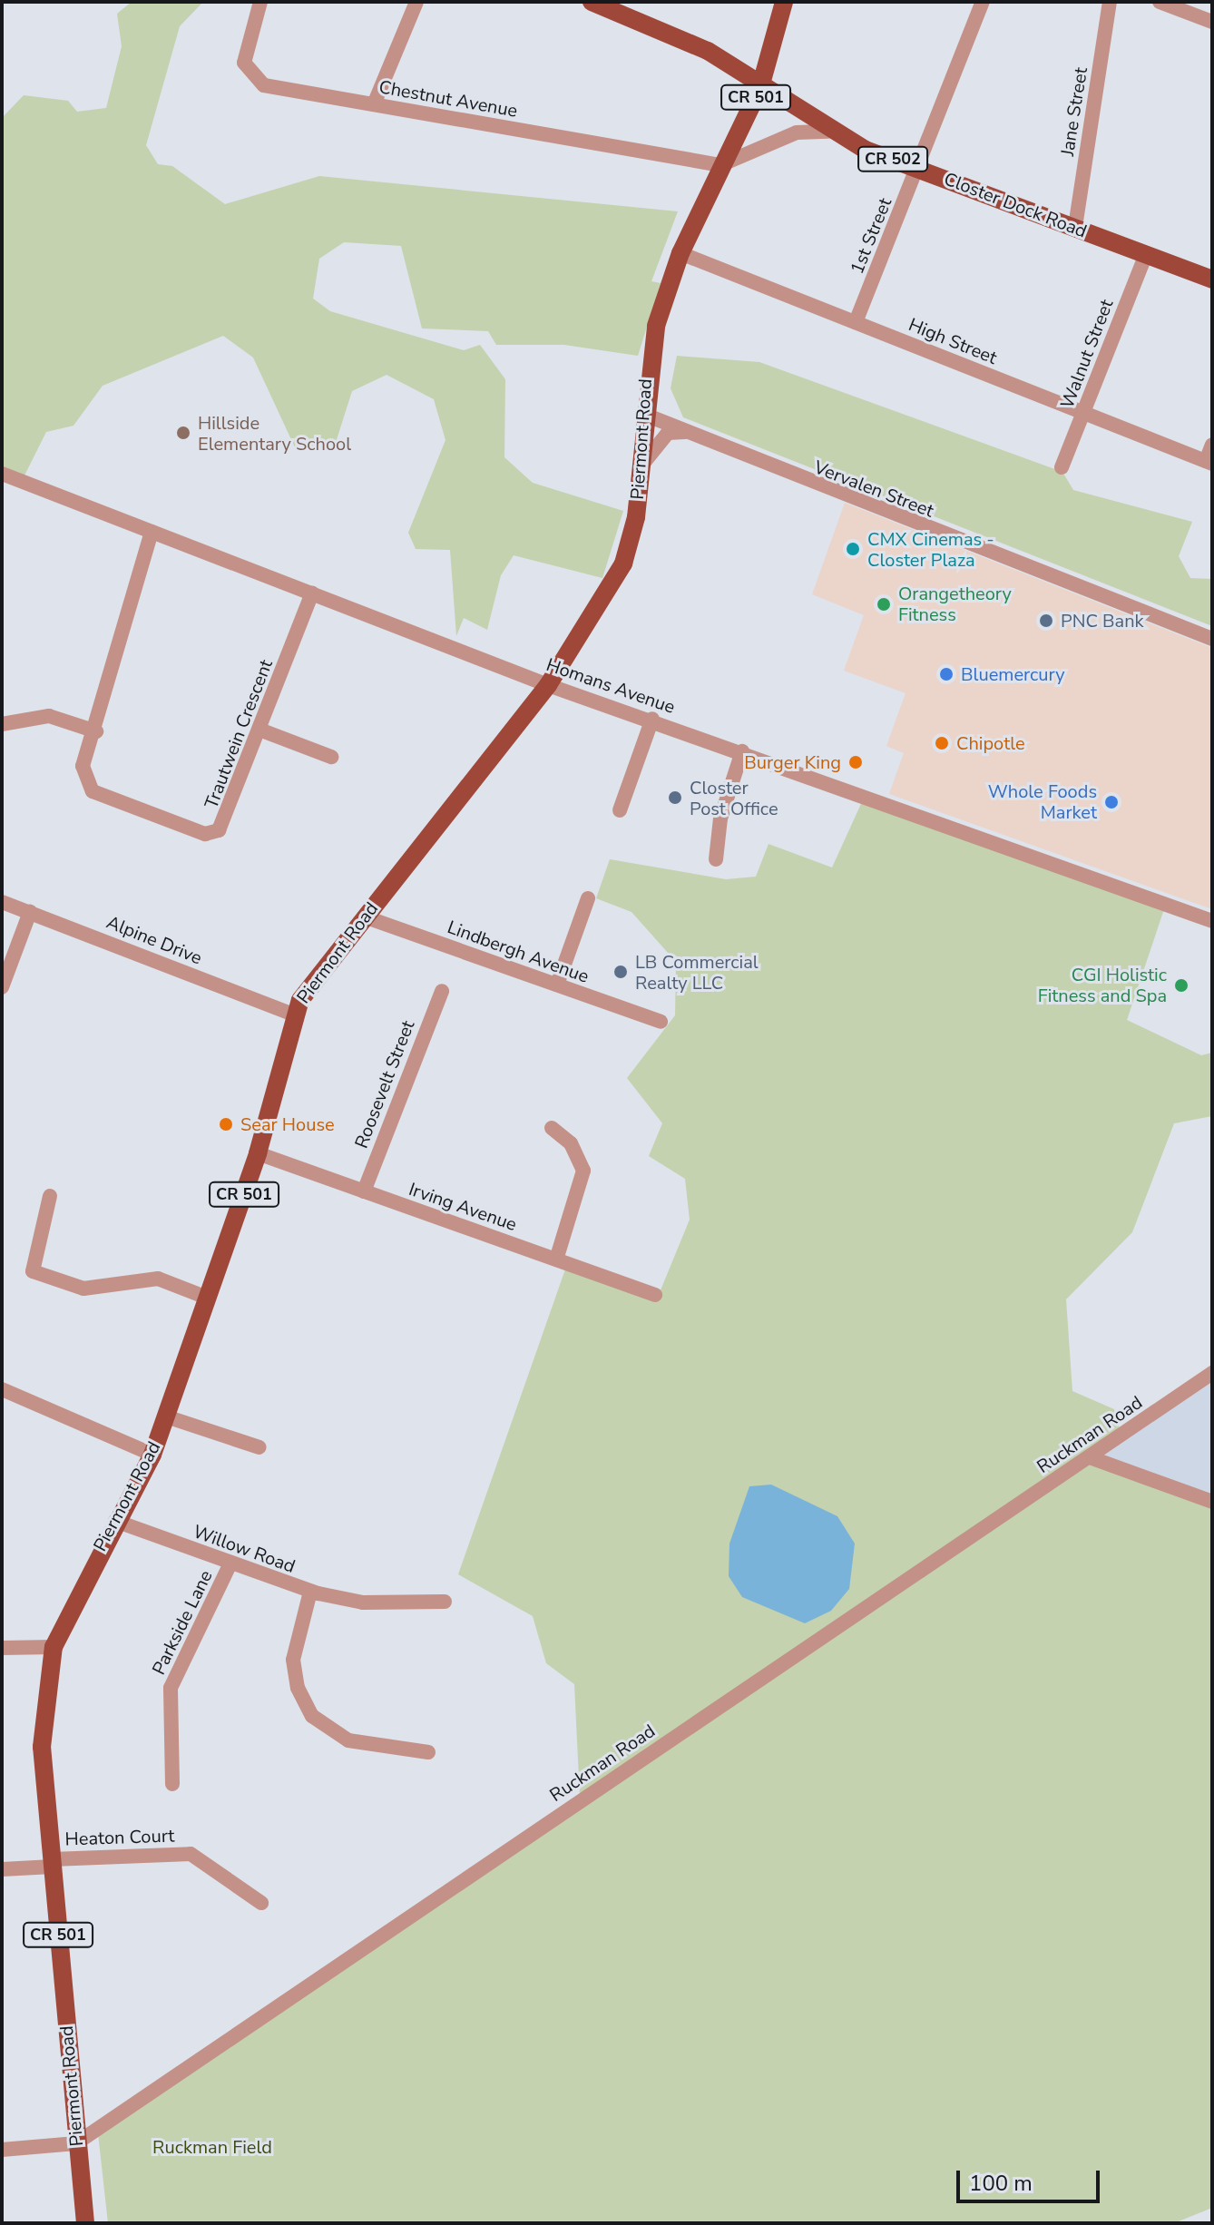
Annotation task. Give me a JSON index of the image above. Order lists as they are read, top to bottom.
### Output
{
  "streets": {
    "main road": [
      "CR 501",
      "CR 502",
      "Closter Dock Road",
      "Piermont Road"
    ],
    "street": [
      "Chestnut Avenue",
      "Jane Street",
      "1st Street",
      "High Street",
      "Walnut Street",
      "Vervalen Street",
      "Homans Avenue",
      "Trautwein Crescent",
      "Alpine Drive",
      "Lindbergh Avenue",
      "Roosevelt Street",
      "Irving Avenue",
      "Ruckman Road",
      "Willow Road",
      "Parkside Lane",
      "Heaton Court"
    ]
  },
  "crossings": [
    ["Chestnut Avenue", "Piermont Road"],
    ["Jane Street", "Closter Dock Road"],
    ["Closter Dock Road", "1st Street"],
    ["Closter Dock Road", "Walnut Street"],
    ["Closter Dock Road", "Piermont Road"],
    ["1st Street", "High Street"],
    ["High Street", "Walnut Street"],
    ["High Street", "Piermont Road"],
    ["Piermont Road", "Vervalen Street"],
    ["Piermont Road", "Homans Avenue"],
    ["Piermont Road", "Alpine Drive"],
    ["Piermont Road", "Lindbergh Avenue"],
    ["Piermont Road", "Irving Avenue"],
    ["Piermont Road", "Ruckman Road"],
    ["Piermont Road", "Willow Road"],
    ["Piermont Road", "Heaton Court"],
    ["Homans Avenue", "Trautwein Crescent"],
    ["Roosevelt Street", "Irving Avenue"],
    ["Willow Road", "Parkside Lane"]
  ],
  "parks": ["Ruckman Field"],
  "places": [
    "Hillside Elementary School",
    "CMX Cinemas - Closter Plaza",
    "Orangetheory Fitness",
    "PNC Bank",
    "Bluemercury",
    "Chipotle",
    "Burger King",
    "Closter Post Office",
    "Whole Foods Market",
    "LB Commercial Realty LLC",
    "CGI Holistic Fitness and Spa",
    "Sear House"
  ],
  "scale_bar": "100 m"
}
